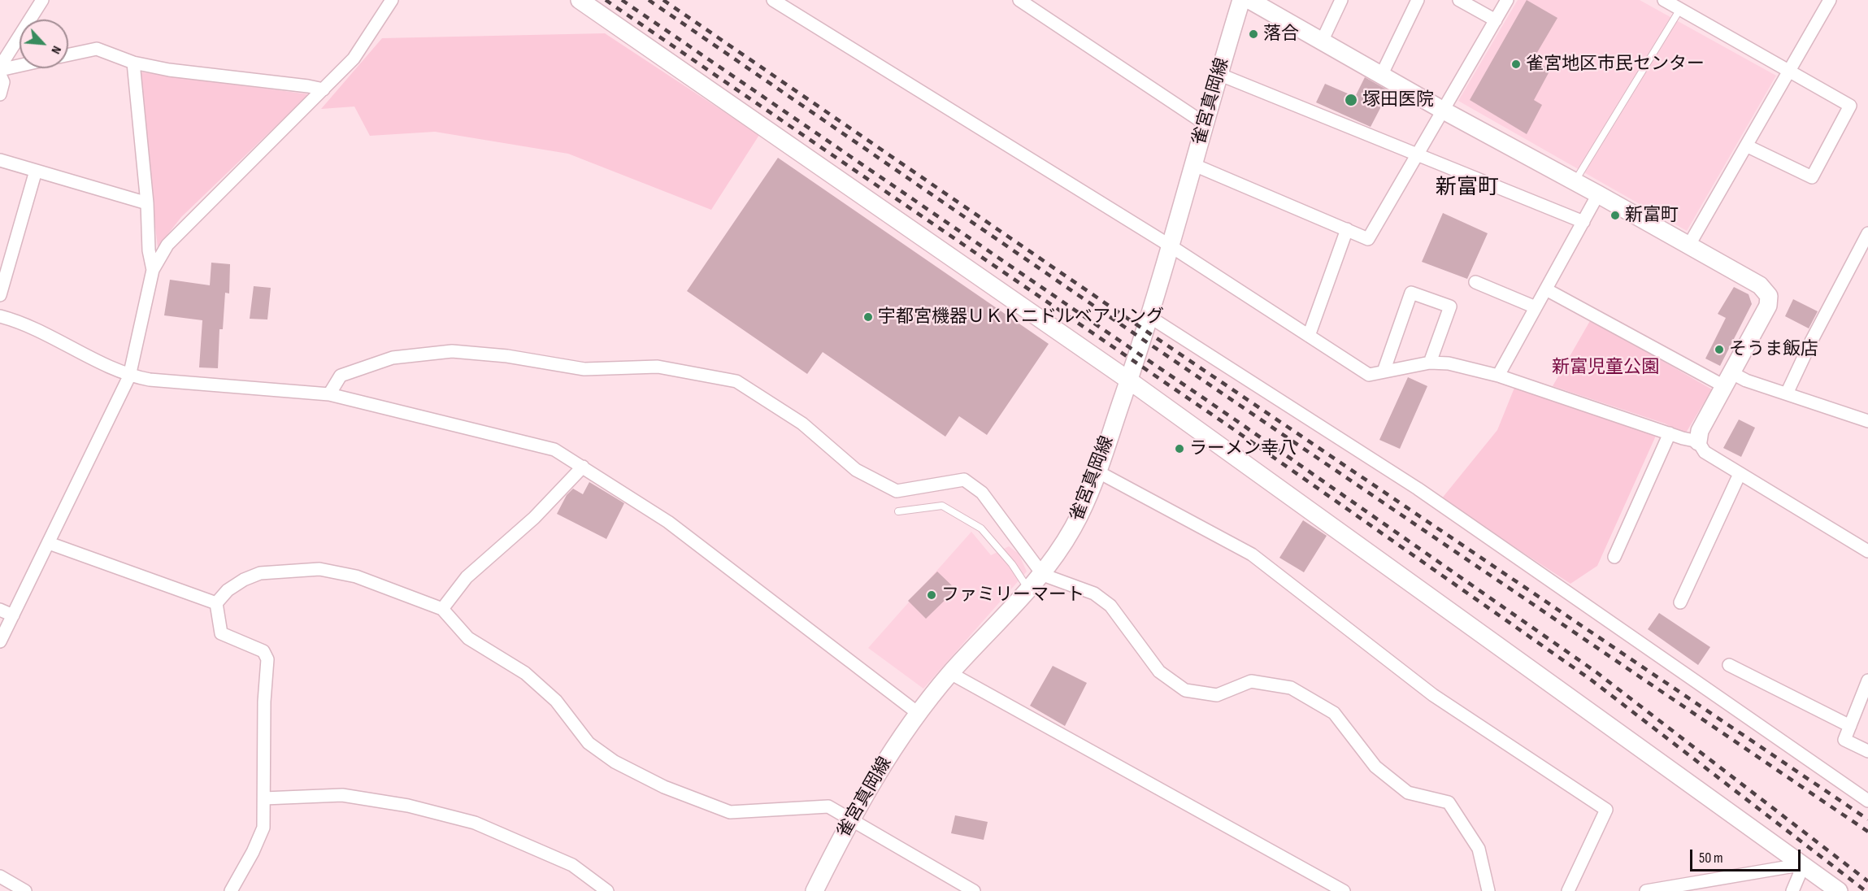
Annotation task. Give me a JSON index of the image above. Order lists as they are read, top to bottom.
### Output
{
  "streets": {
    "street": ["雀宮真岡線"]
  },
  "districts": ["新富町"],
  "parks": ["新富児童公園"],
  "places": [
    "落合",
    "雀宮地区市民センター",
    "塚田医院",
    "新富町",
    "宇都宮機器ＵＫＫニドルベアリング",
    "そうま飯店",
    "ラーメン幸八",
    "ファミリーマート"
  ],
  "scale_bar": "50 m",
  "north": "bottom right"
}
